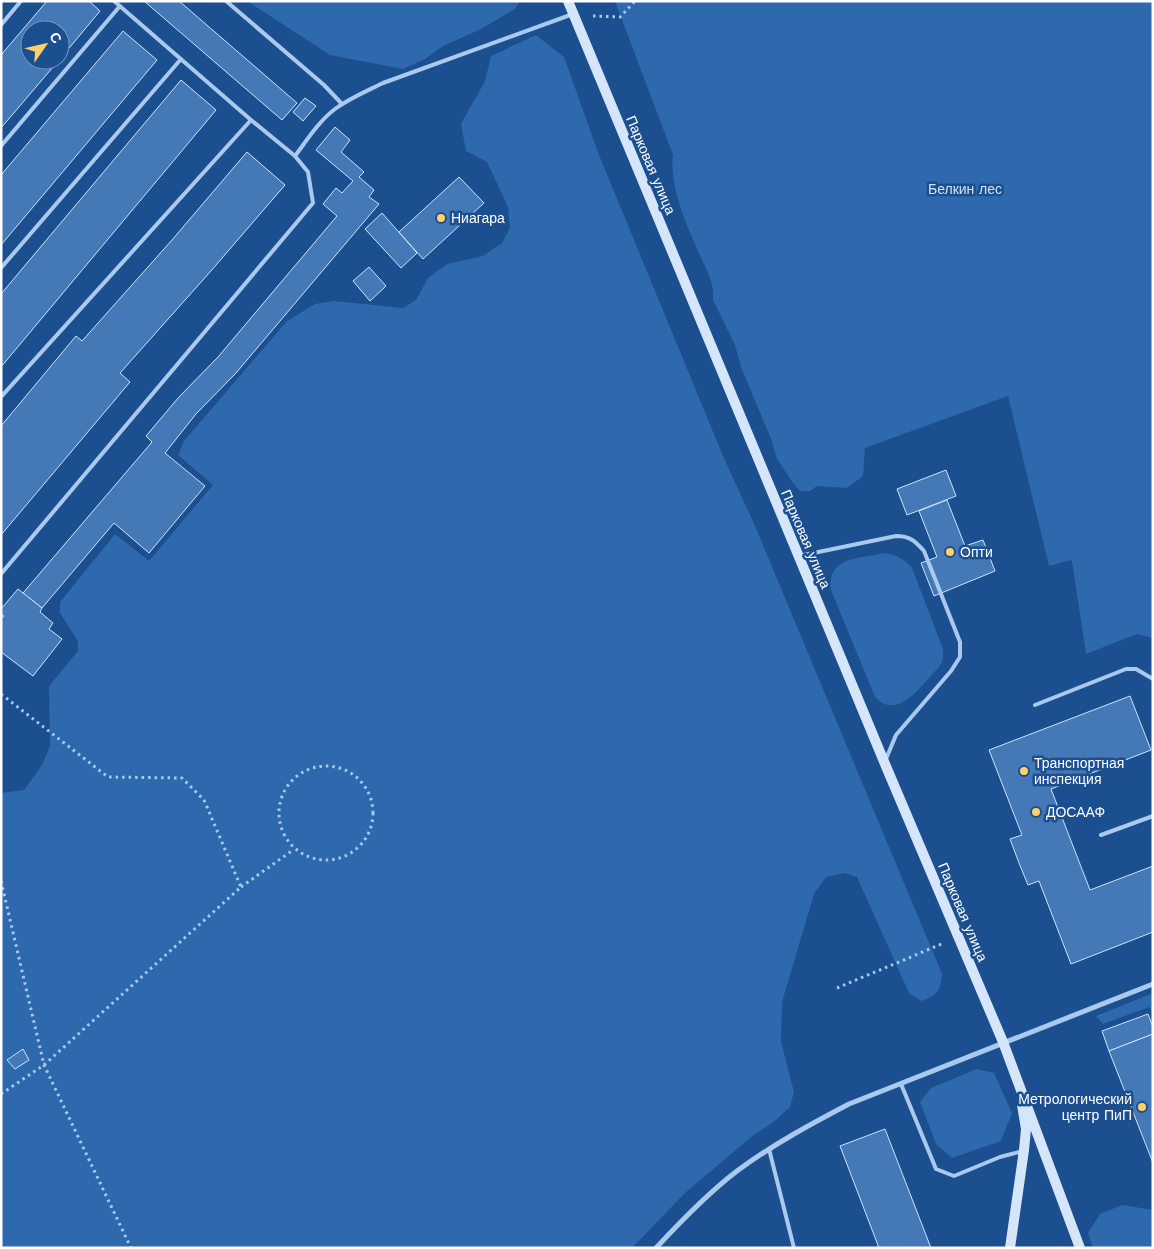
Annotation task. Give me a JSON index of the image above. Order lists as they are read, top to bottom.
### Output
{
  "streets": {
    "main road": ["Парковая улица"]
  },
  "parks": ["Белкин лес"],
  "places": [
    "Ниагара",
    "Опти",
    "Транспортная инспекция",
    "ДОСААФ",
    "Метрологический центр ПиП"
  ],
  "north": "top right"
}
